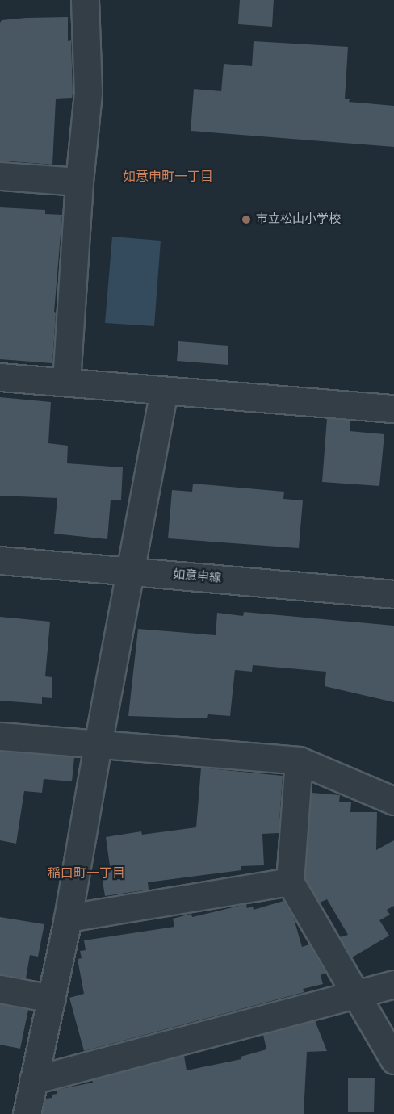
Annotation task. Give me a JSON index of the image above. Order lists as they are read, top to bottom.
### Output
{
  "streets": {
    "street": ["如意申線"]
  },
  "districts": ["如意申町一丁目", "稲口町一丁目"],
  "places": ["市立松山小学校"]
}
